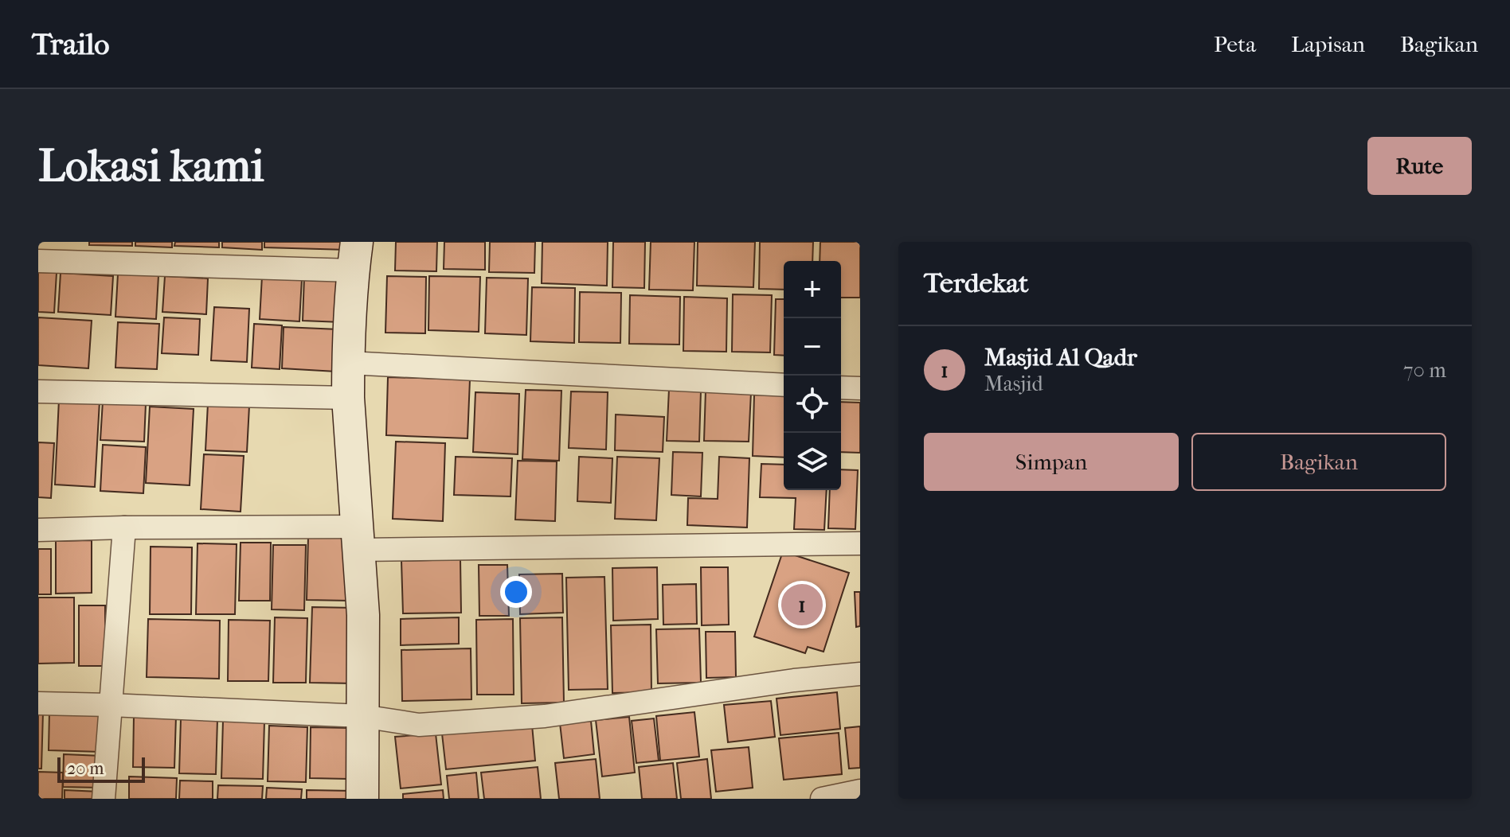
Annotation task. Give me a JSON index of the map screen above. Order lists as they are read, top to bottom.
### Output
{
  "scale_bar": "20 m",
  "page": {
    "header": "Trailo",
    "nav": ["Peta", "Lapisan", "Bagikan"],
    "buttons": [
      "Rute",
      ["Simpan", "Bagikan"]
    ],
    "title": "Lokasi kami",
    "heading": "Terdekat",
    "map_buttons": ["+", "−"],
    "list": [
      {
        "mark": "1",
        "name": "Masjid Al Qadr",
        "note": "Masjid",
        "value": "70 m"
      }
    ],
    "pins": "1",
    "scale": "20 m"
  }
}
